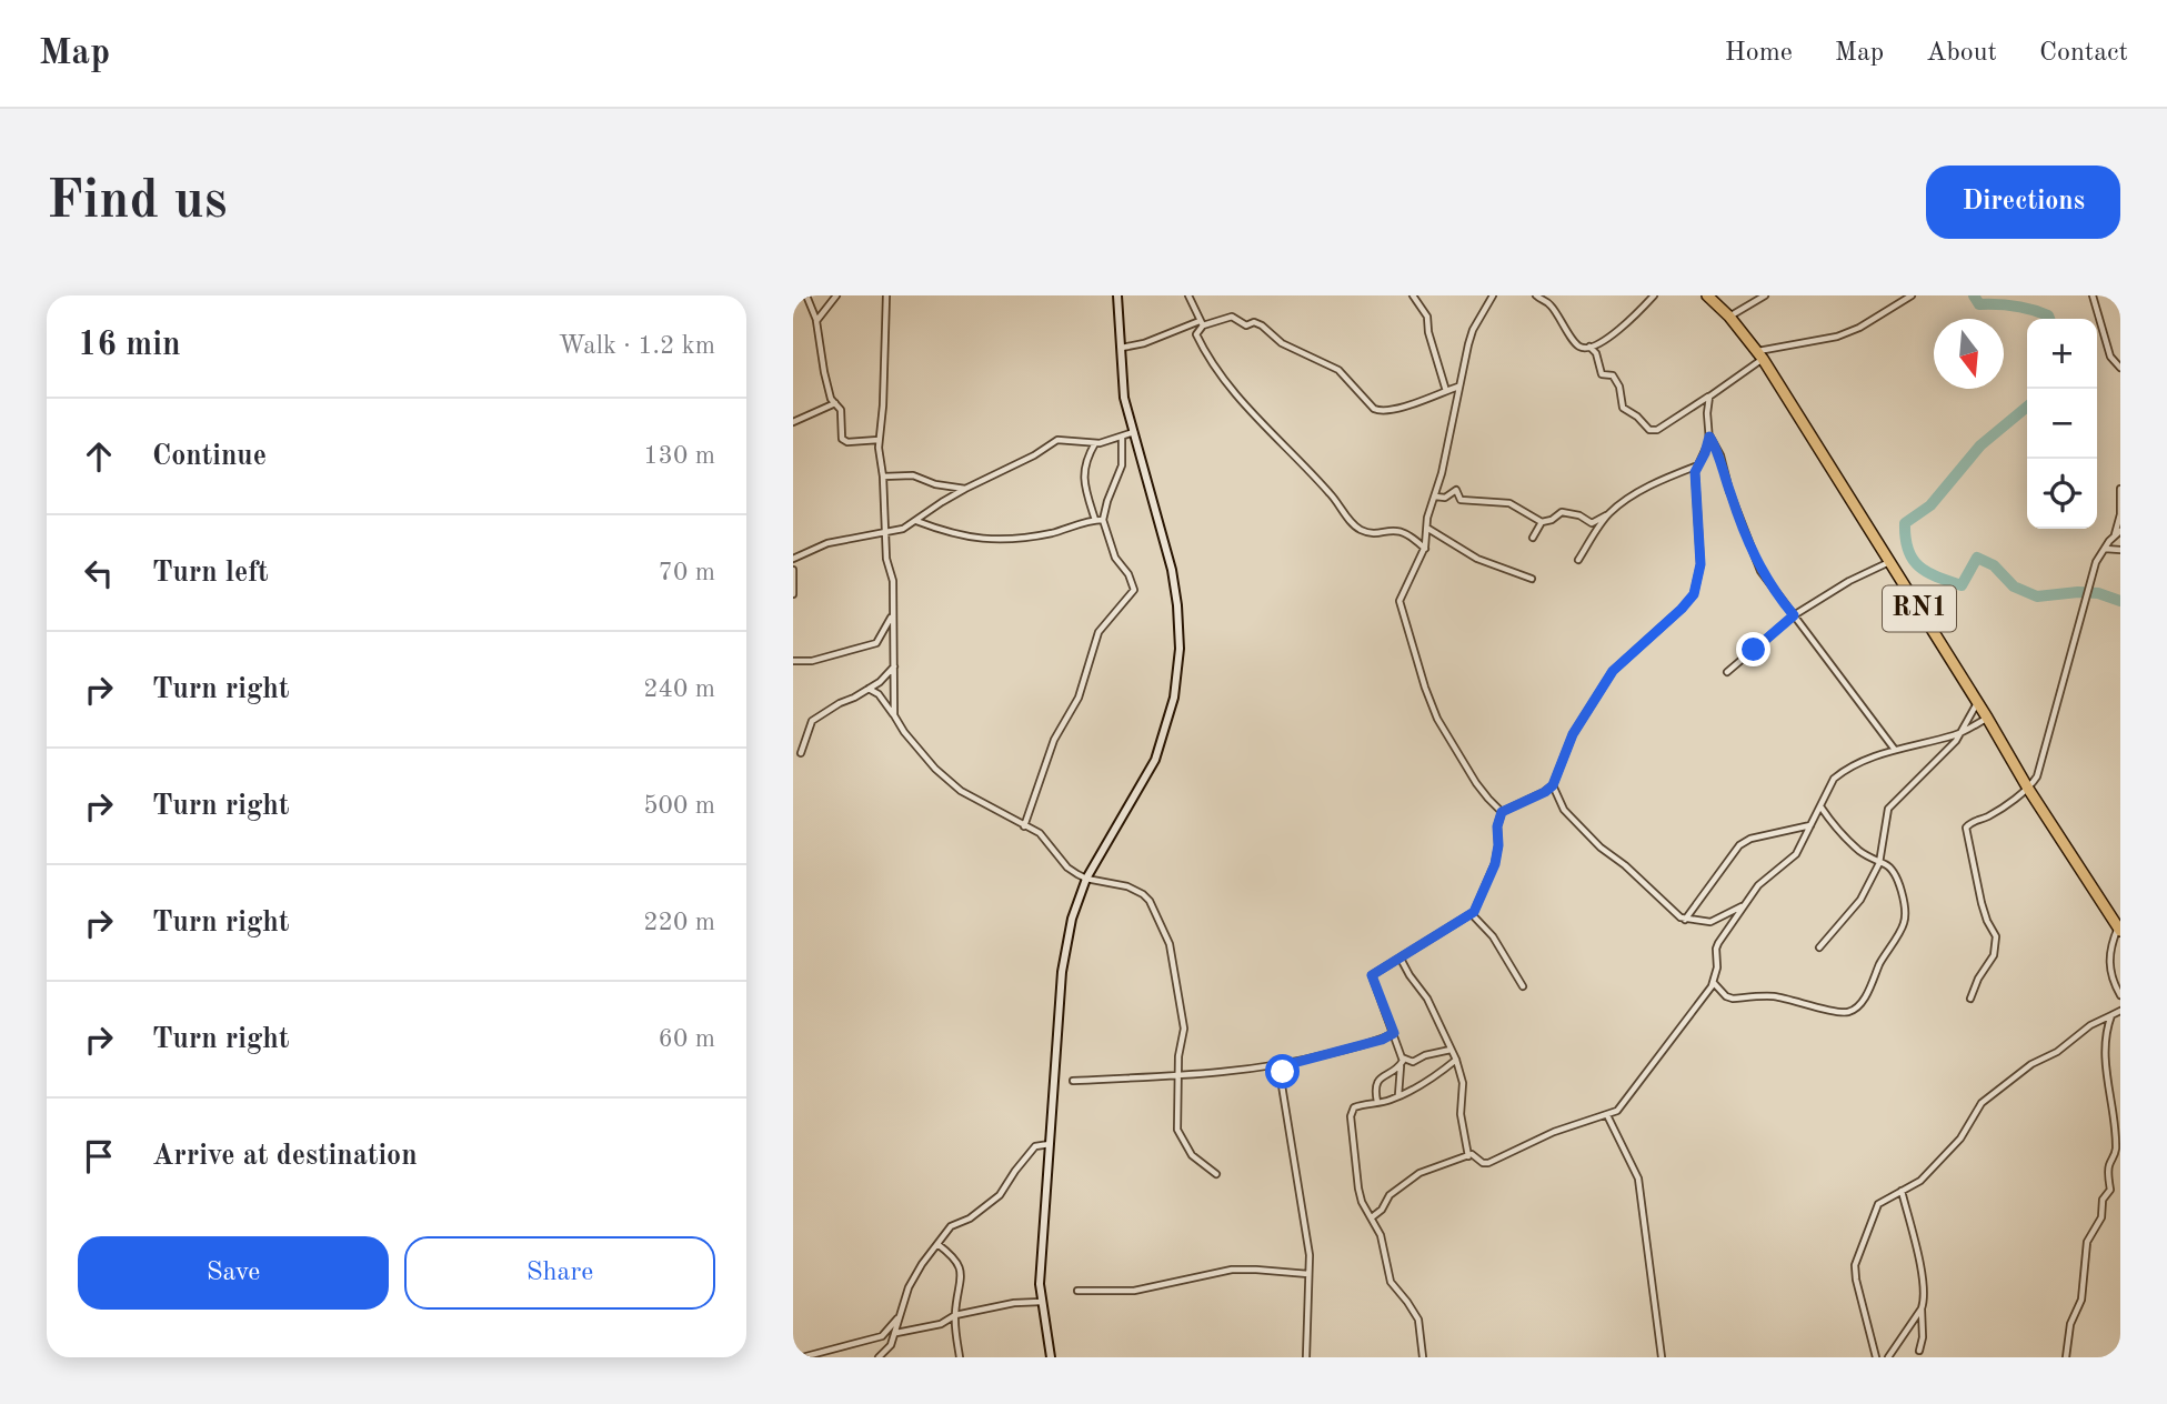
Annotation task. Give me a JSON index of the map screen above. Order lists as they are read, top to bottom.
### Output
{
  "streets": {
    "highway": ["RN1"]
  },
  "north": "bottom",
  "page": {
    "header": "Map",
    "nav": [
      "Home",
      "Map",
      "About",
      "Contact"
    ],
    "buttons": [
      "Directions",
      ["Save", "Share"]
    ],
    "title": "Find us",
    "heading": ["16 min", "Walk · 1.2 km"],
    "map_buttons": ["+", "−"],
    "list": [
      ["Continue", "130 m"],
      ["Turn left", "70 m"],
      ["Turn right", "240 m"],
      ["Turn right", "500 m"],
      ["Turn right", "220 m"],
      ["Turn right", "60 m"],
      "Arrive at destination"
    ]
  }
}
